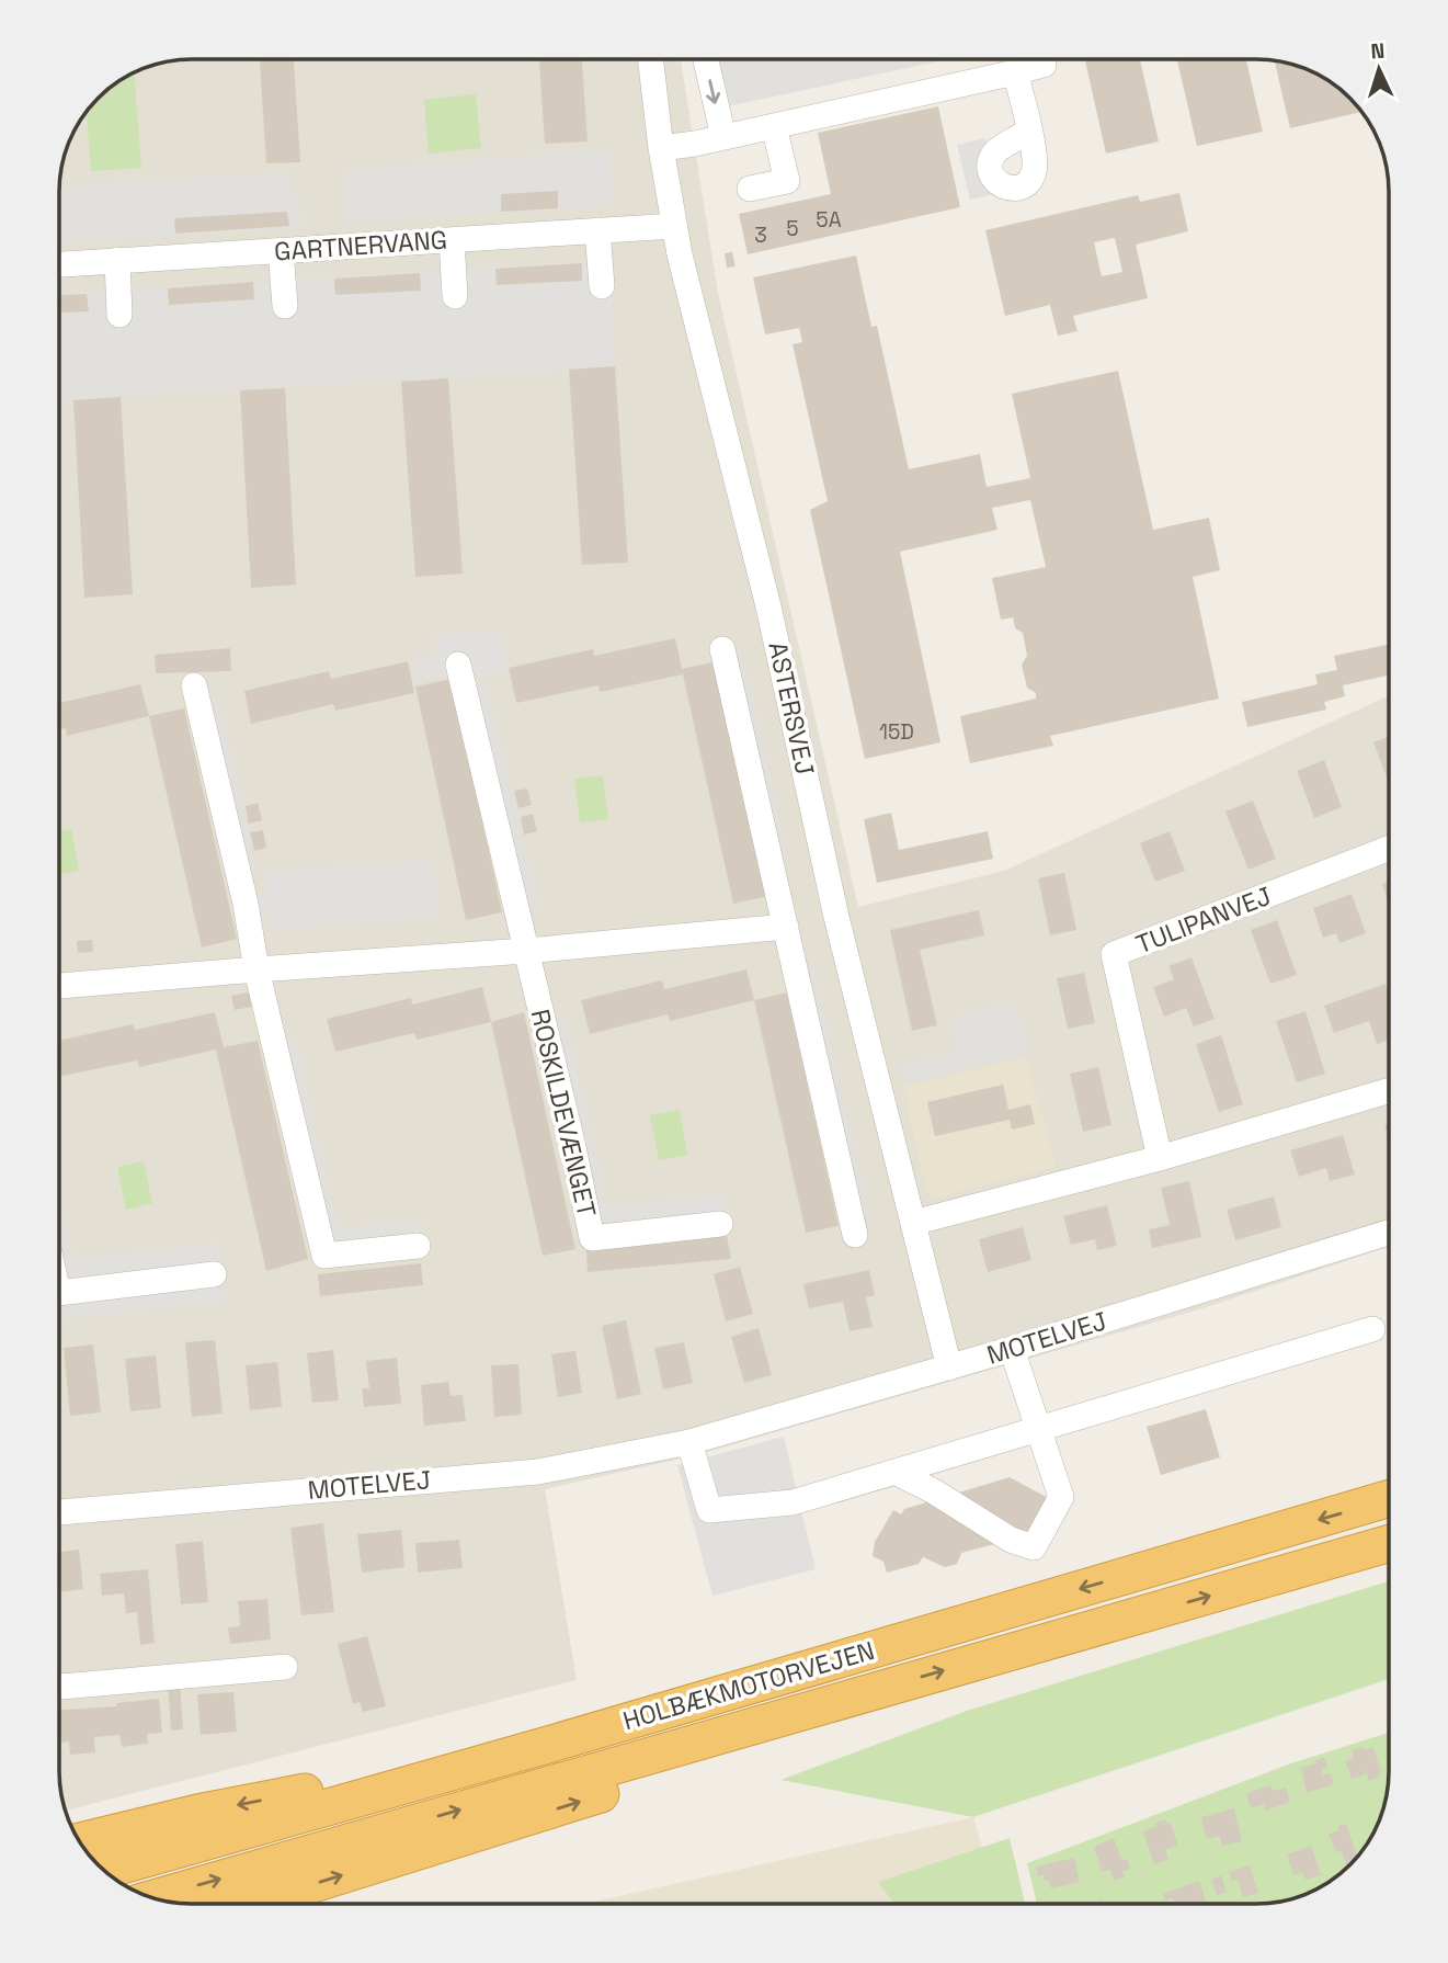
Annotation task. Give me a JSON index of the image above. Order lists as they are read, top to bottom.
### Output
{
  "streets": {
    "highway": ["HOLBÆKMOTORVEJEN"],
    "street": [
      "GARTNERVANG",
      "ASTERSVEJ",
      "TULIPANVEJ",
      "ROSKILDEVÆNGET",
      "MOTELVEJ"
    ]
  },
  "crossings": [
    ["GARTNERVANG", "ASTERSVEJ"],
    ["ASTERSVEJ", "MOTELVEJ"]
  ],
  "house_numbers": [
    "5A",
    "5",
    "3",
    "15D"
  ],
  "north": "top"
}
